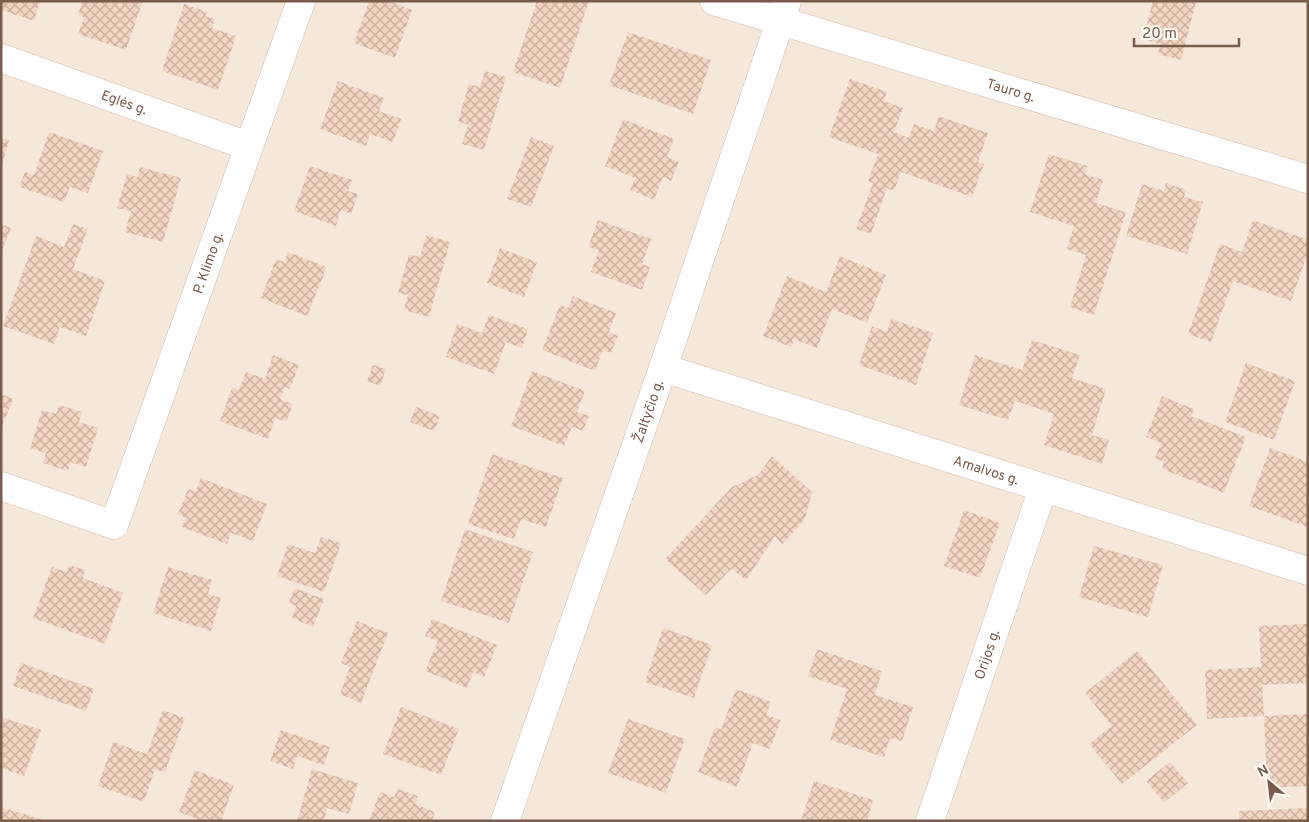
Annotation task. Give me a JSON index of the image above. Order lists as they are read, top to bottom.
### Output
{
  "streets": {
    "street": [
      "Tauro g.",
      "Eglės g.",
      "P. Klimo g.",
      "Žaltyčio g.",
      "Amalvos g.",
      "Orijos g."
    ]
  },
  "crossings": [
    ["Tauro g.", "Žaltyčio g."],
    ["Eglės g.", "P. Klimo g."],
    ["Žaltyčio g.", "Amalvos g."],
    ["Amalvos g.", "Orijos g."]
  ],
  "scale_bar": "20 m",
  "north": "top left"
}
